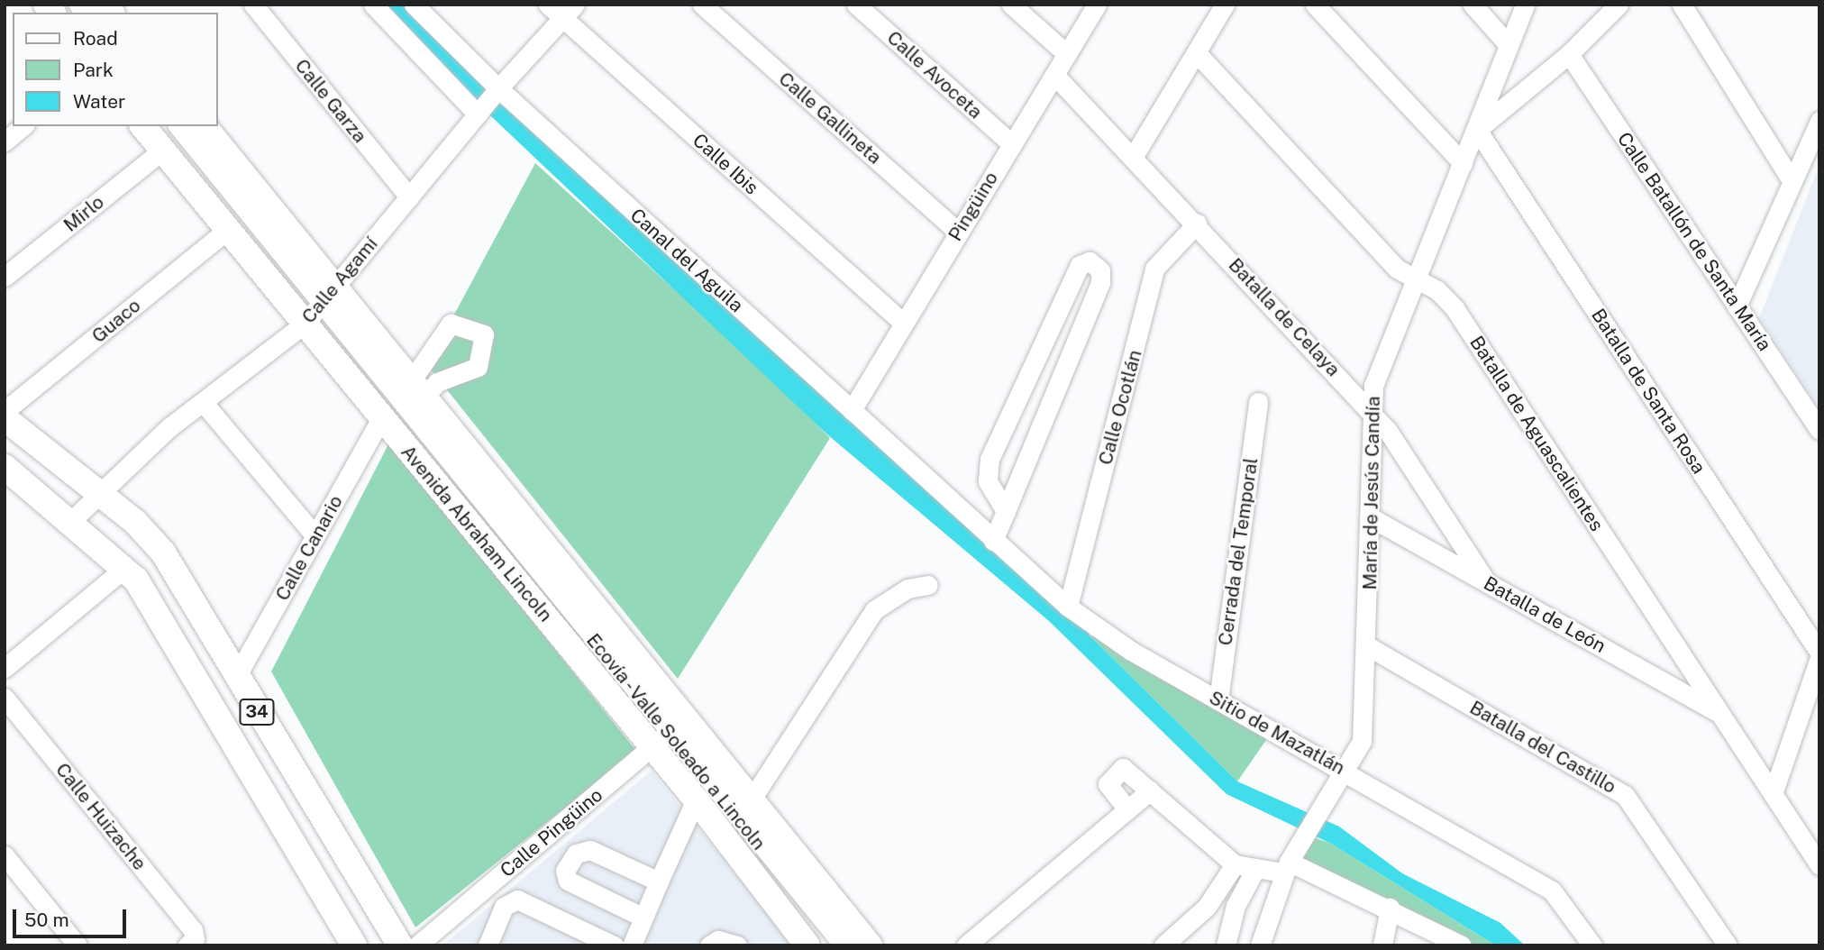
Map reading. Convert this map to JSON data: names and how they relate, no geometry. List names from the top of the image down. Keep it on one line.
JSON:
{"streets":{"main road":["Avenida Abraham Lincoln","34"],"street":["Calle Avoceta","Calle Garza","Calle Gallineta","Calle Ibis","Pingüino","Mirlo","Calle Batallón de Santa María","Canal del Aguila","Calle Agamí","Batalla de Celaya","Guaco","Batalla de Santa Rosa","Calle Ocotlán","Batalla de Aguascalientes","María de Jesús Candía","Calle Canario","Cerrada del Temporal","Batalla de León","Sitio de Mazatlán","Ecovía - Valle Soleado a Lincoln","Batalla del Castillo","Calle Huizache","Calle Pingüino"]},"crossings":[["Calle Avoceta","Pingüino"],["Calle Garza","Calle Agamí"],["Calle Gallineta","Pingüino"],["Calle Ibis","Pingüino"],["Calle Ibis","Calle Agamí"],["Pingüino","Canal del Aguila"],["Pingüino","Batalla de Celaya"],["Mirlo","Avenida Abraham Lincoln"],["Canal del Aguila","Calle Agamí"],["Canal del Aguila","Sitio de Mazatlán"],["Calle Agamí","Avenida Abraham Lincoln"],["Calle Agamí","34"],["Batalla de Celaya","Calle Ocotlán"],["Batalla de Celaya","María de Jesús Candía"],["Batalla de Celaya","Batalla de León"],["Guaco","Avenida Abraham Lincoln"],["Batalla de Santa Rosa","María de Jesús Candía"],["Calle Ocotlán","Sitio de Mazatlán"],["Batalla de Aguascalientes","María de Jesús Candía"],["Batalla de Aguascalientes","Batalla de León"],["María de Jesús Candía","Batalla de León"],["María de Jesús Candía","Sitio de Mazatlán"],["María de Jesús Candía","Batalla del Castillo"],["Avenida Abraham Lincoln","Calle Canario"],["Avenida Abraham Lincoln","Ecovía - Valle Soleado a Lincoln"],["Avenida Abraham Lincoln","Calle Pingüino"],["Calle Canario","34"],["Cerrada del Temporal","Sitio de Mazatlán"],["Ecovía - Valle Soleado a Lincoln","Calle Pingüino"]],"legend":["Road","Park","Water"],"scale_bar":"50 m"}
